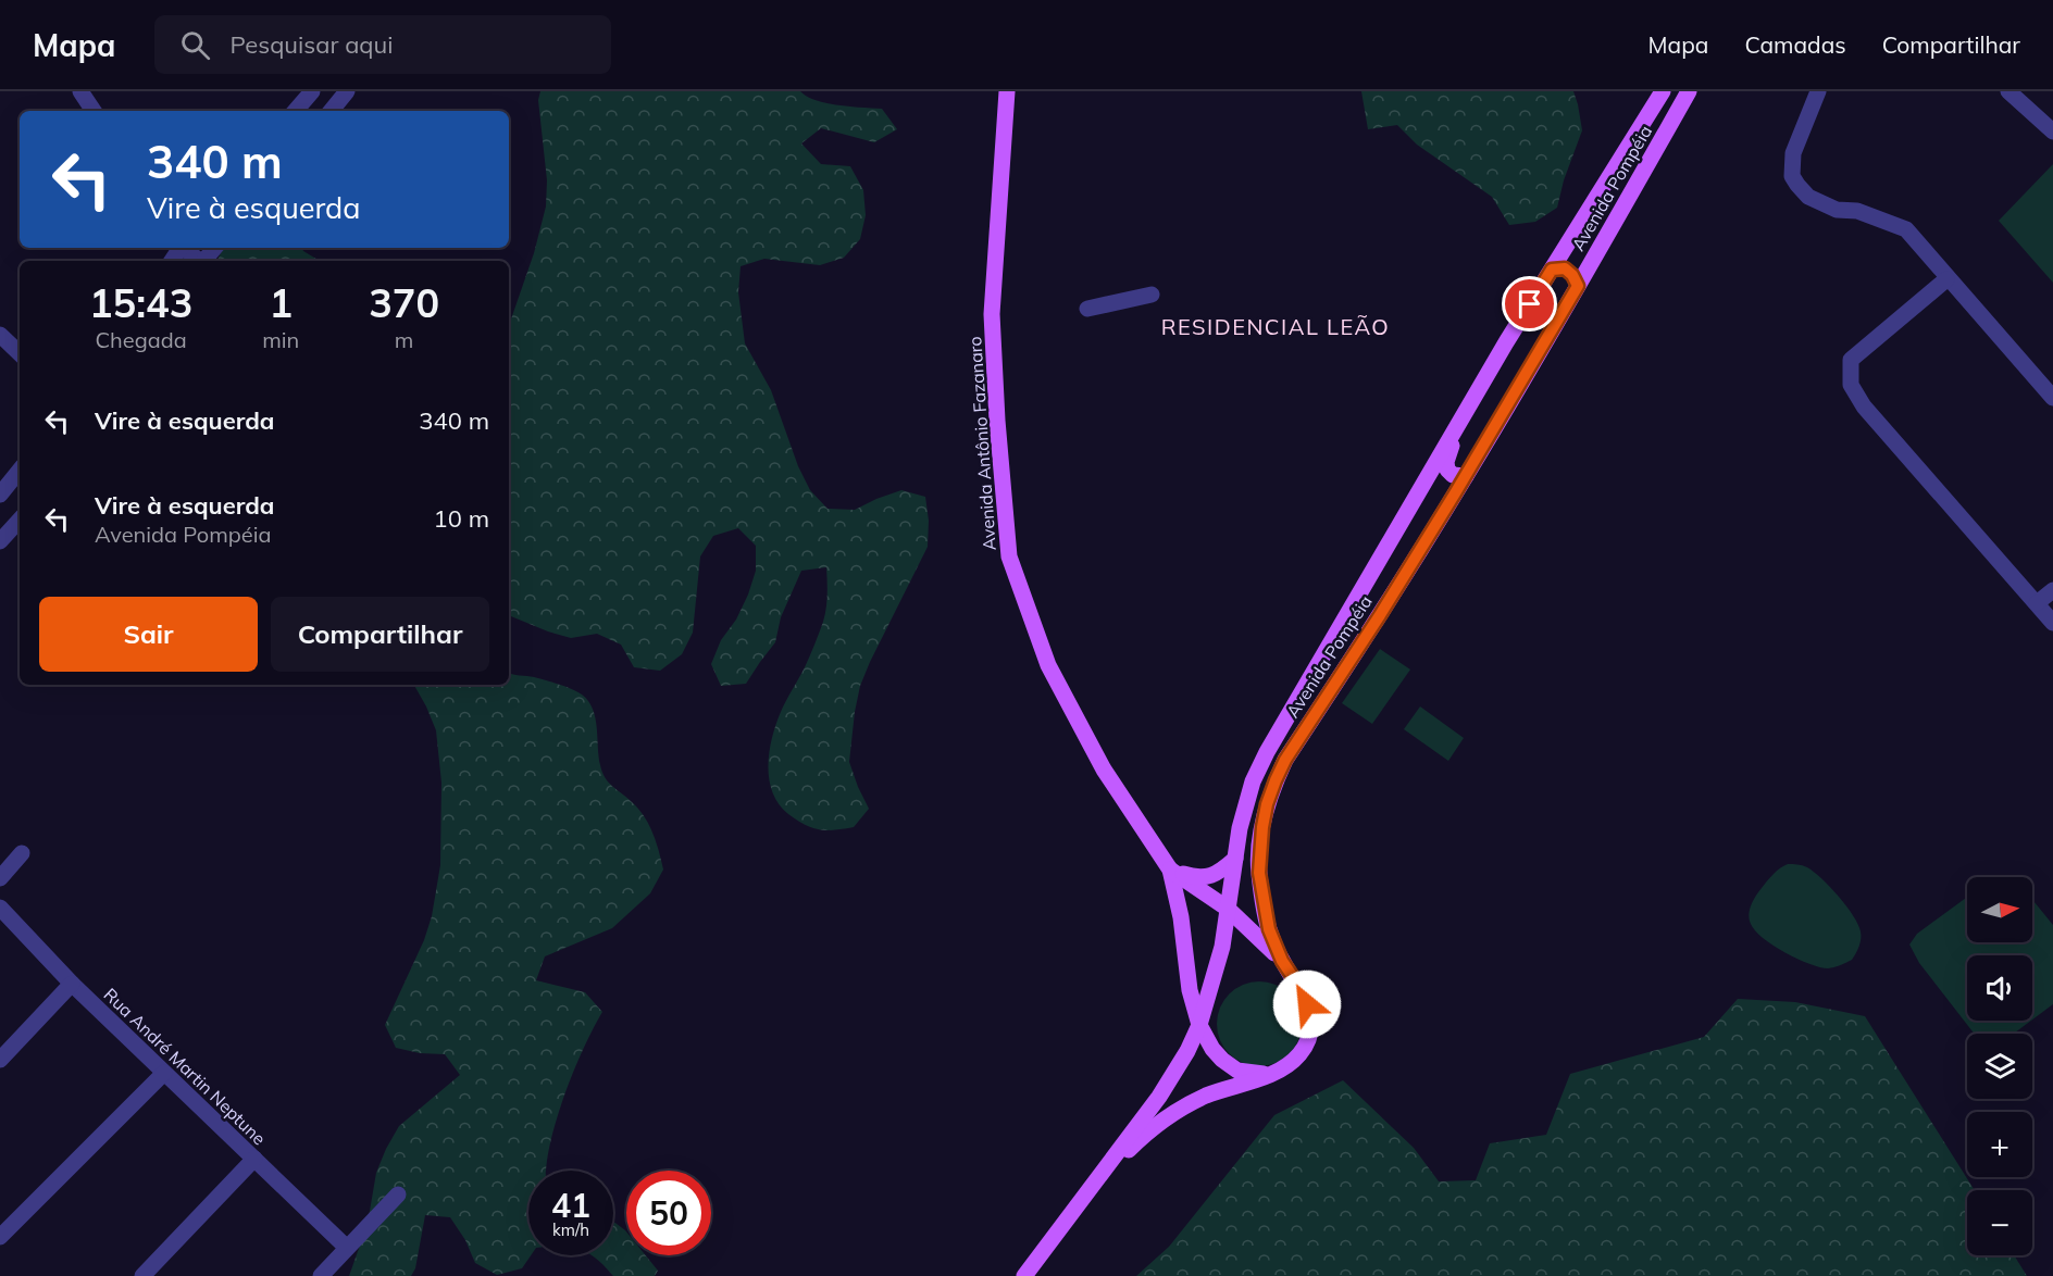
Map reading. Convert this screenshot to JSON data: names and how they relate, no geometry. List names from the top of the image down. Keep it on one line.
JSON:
{"streets":{"main road":["Avenida Pompéia","Avenida Antônio Fazanaro"],"street":["Rua André Martin Neptune"]},"crossings":[["Avenida Pompéia","Avenida Antônio Fazanaro"]],"districts":["RESIDENCIAL LEÃO"],"north":"right","page":{"header":"Mapa","search":"Pesquisar aqui","nav":["Mapa","Camadas","Compartilhar"],"turn":["340 m","Vire à esquerda"],"eta":["15:43","Chegada","1","min","370","m"],"list":[{"name":"Vire à esquerda","value":"340 m"},{"name":"Vire à esquerda","note":"Avenida Pompéia","value":"10 m"}],"buttons":["Sair","Compartilhar"],"map_buttons":["+","−"],"speed":"41 km/h","limit":"50"}}
